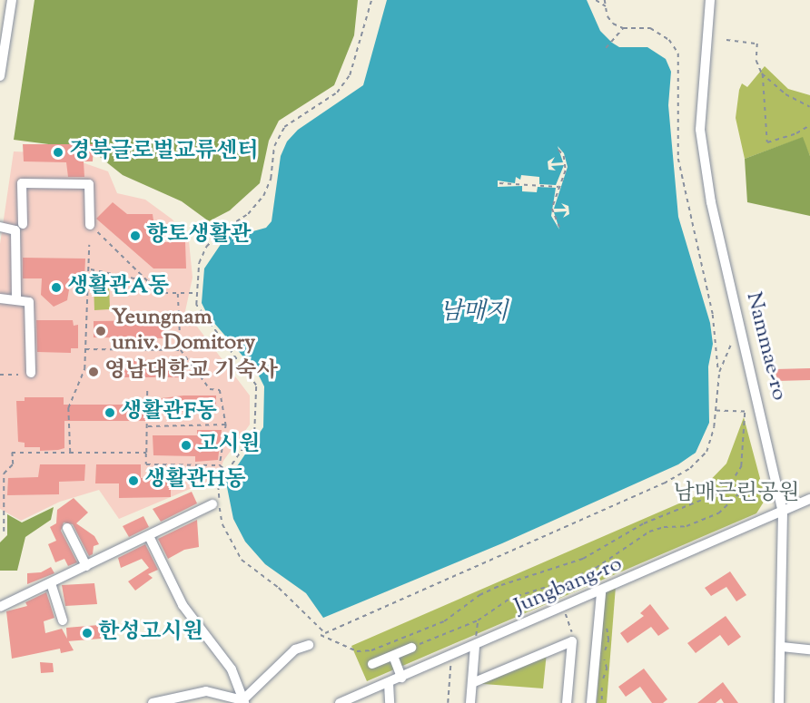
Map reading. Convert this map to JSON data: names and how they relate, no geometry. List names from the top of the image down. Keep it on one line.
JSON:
{"streets":{"street":["Nammae-ro","Jungbang-ro"]},"crossings":[["Nammae-ro","Jungbang-ro"]],"water":["남매지"],"parks":["남매근린공원"],"places":["경북글로벌교류센터","향토생활관","생활관A동","Yeungnam univ. Domitory","영남대학교 기숙사","생활관F동","고시원","생활관H동","한성고시원"]}
